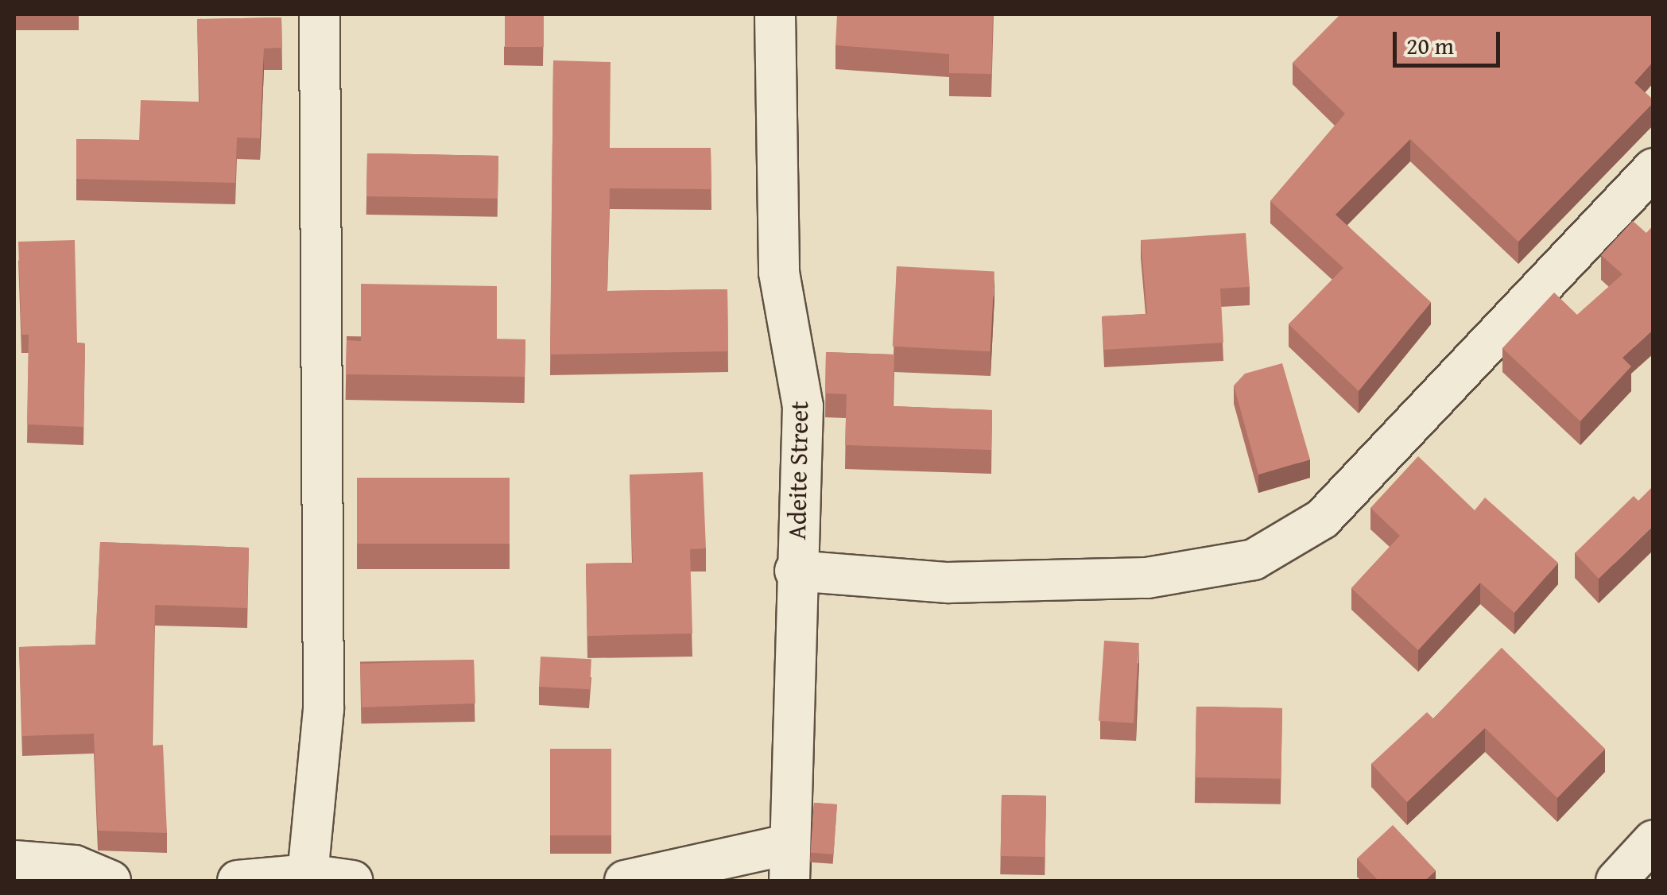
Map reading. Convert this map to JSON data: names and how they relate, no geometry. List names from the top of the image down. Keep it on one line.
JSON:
{"streets":{"street":["Adeite Street"]},"scale_bar":"20 m"}
